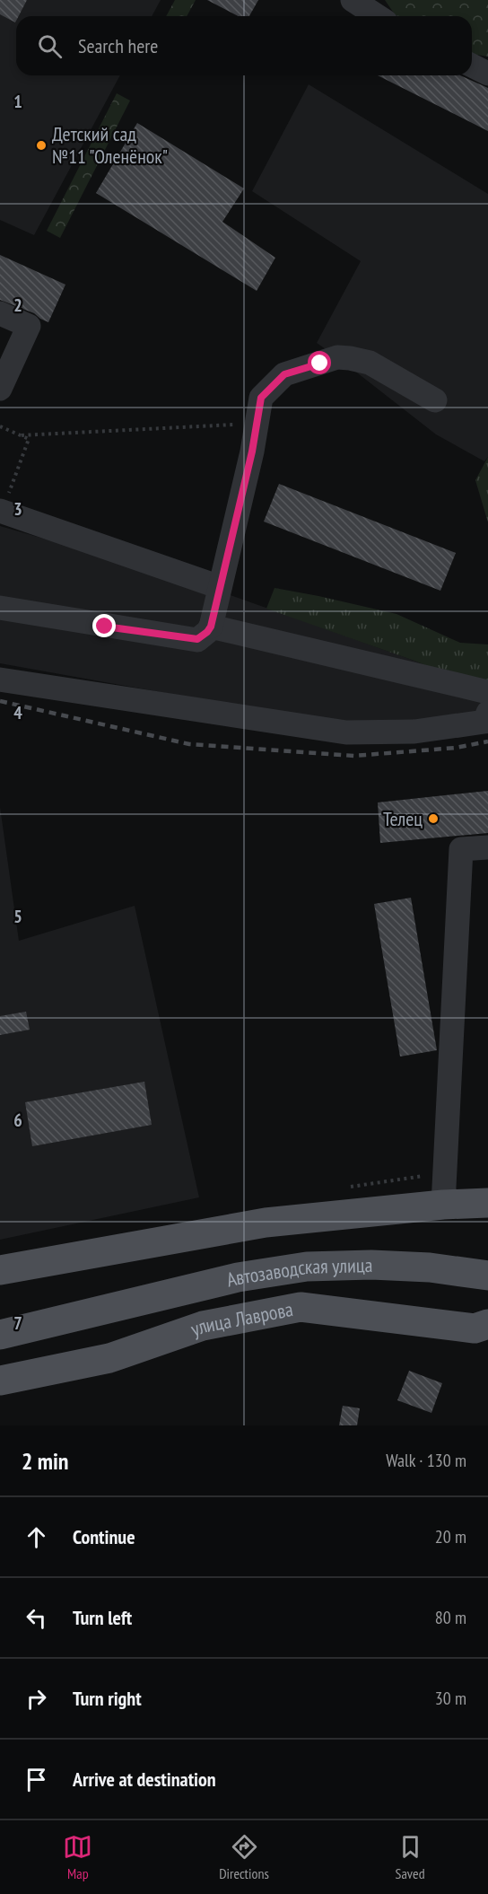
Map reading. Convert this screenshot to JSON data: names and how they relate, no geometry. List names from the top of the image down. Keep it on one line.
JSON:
{"streets":{"main road":["Автозаводская улица","улица Лаврова"]},"places":["Детский сад №11 \"Оленёнок\"","Телец"],"page":{"search":"Search here","heading":["2 min","Walk · 130 m"],"list":[["Continue","20 m"],["Turn left","80 m"],["Turn right","30 m"],"Arrive at destination"],"nav":["Map","Directions","Saved"]},"grid":{"rows":["1","2","3","4","5","6","7"]}}
